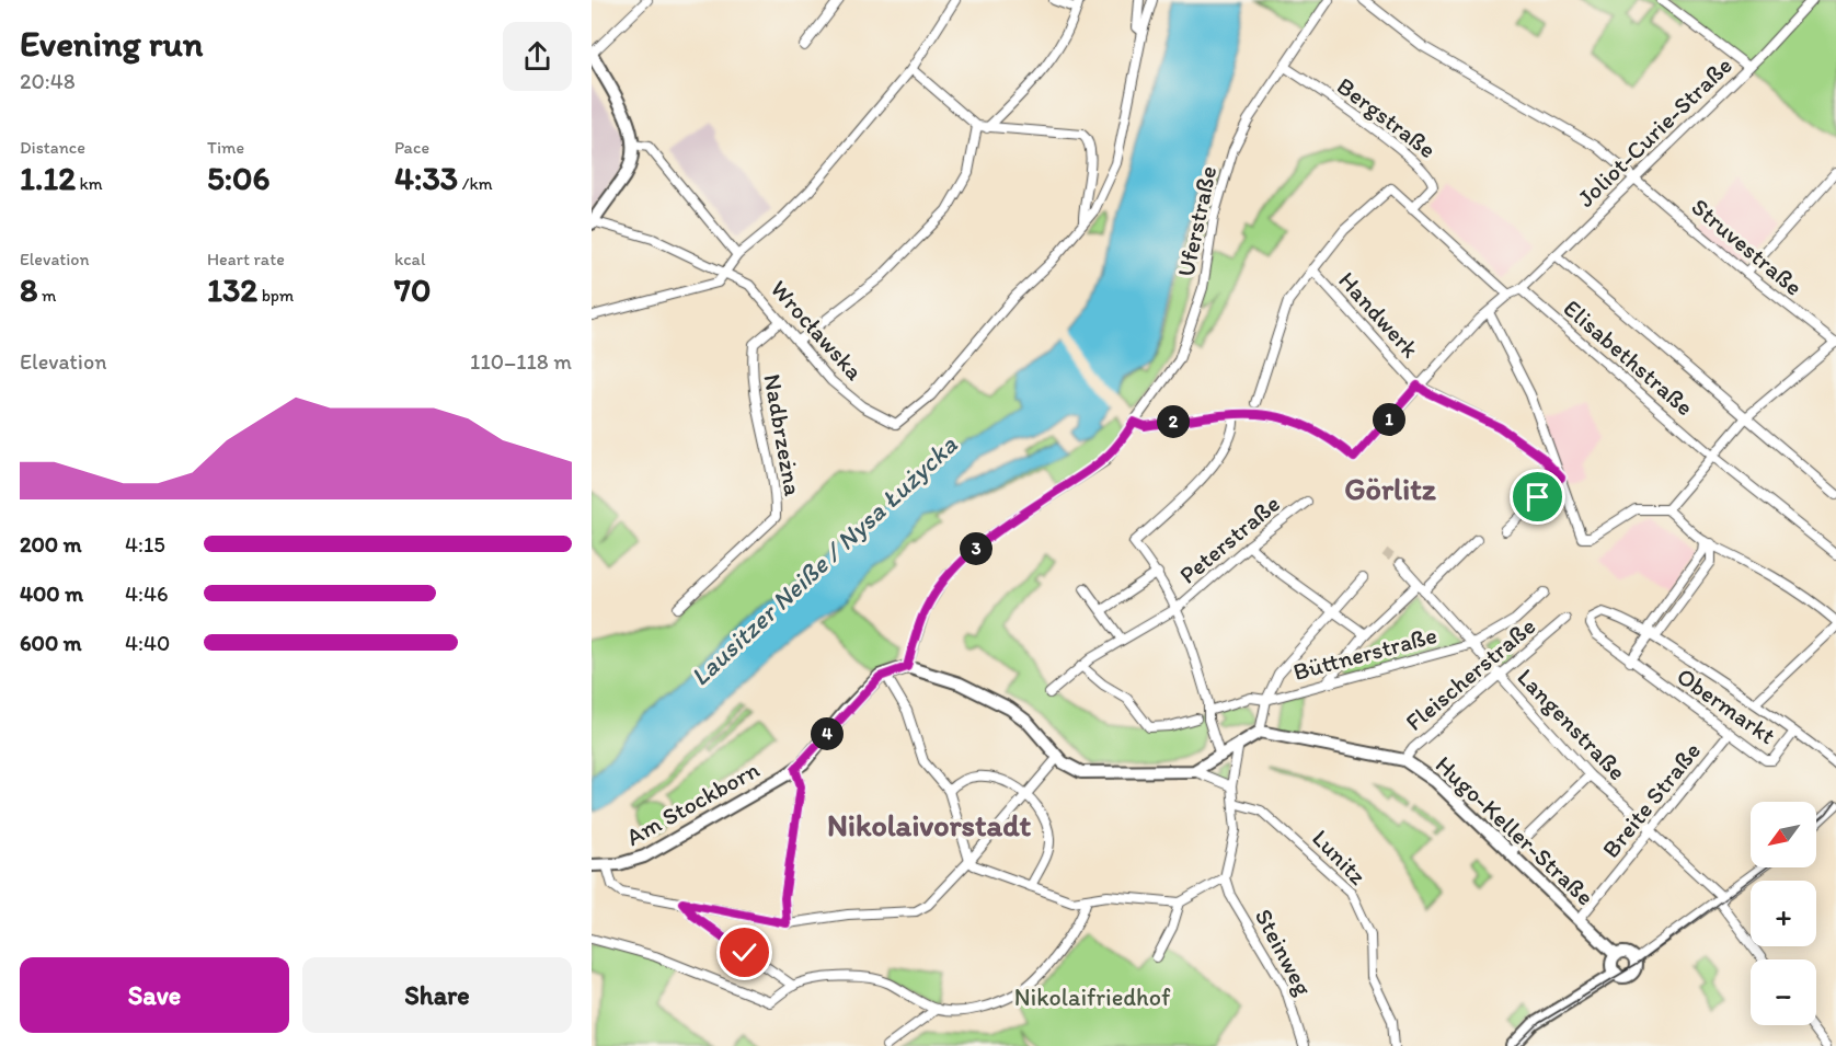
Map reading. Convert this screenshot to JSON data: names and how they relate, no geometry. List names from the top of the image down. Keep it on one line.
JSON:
{"streets":{"street":["Bergstraße","Joliot-Curie-Straße","Uferstraße","Struvestraße","Handwerk","Wrocławska","Elisabethstraße","Nadbrzeżna","Peterstraße","Büttnerstraße","Fleischerstraße","Obermarkt","Langenstraße","Breite Straße","Am Stockborn","Hugo-Keller-Straße","Lunitz","Steinweg"]},"crossings":[["Bergstraße","Uferstraße"],["Joliot-Curie-Straße","Struvestraße"],["Joliot-Curie-Straße","Elisabethstraße"],["Wrocławska","Nadbrzeżna"],["Peterstraße","Büttnerstraße"],["Büttnerstraße","Langenstraße"],["Fleischerstraße","Langenstraße"],["Fleischerstraße","Hugo-Keller-Straße"],["Obermarkt","Breite Straße"],["Langenstraße","Breite Straße"],["Breite Straße","Hugo-Keller-Straße"]],"districts":["Görlitz","Nikolaivorstadt"],"water":["Lausitzer Neiße / Nysa Łużycka"],"parks":["Nikolaifriedhof"],"north":"bottom left","page":{"heading":["Evening run","20:48"],"stats":[["Distance","1.12 km"],["Time","5:06"],["Pace","4:33 /km"],["Elevation","8 m"],["Heart rate","132 bpm"],["kcal","70"]],"chart":["Elevation","110–118 m"],"pins":["1","2","3","4"],"list":[{"name":"200 m","note":"4:15"},{"name":"400 m","note":"4:46"},{"name":"600 m","note":"4:40"}],"map_buttons":["+","−"],"buttons":["Save","Share"]}}
